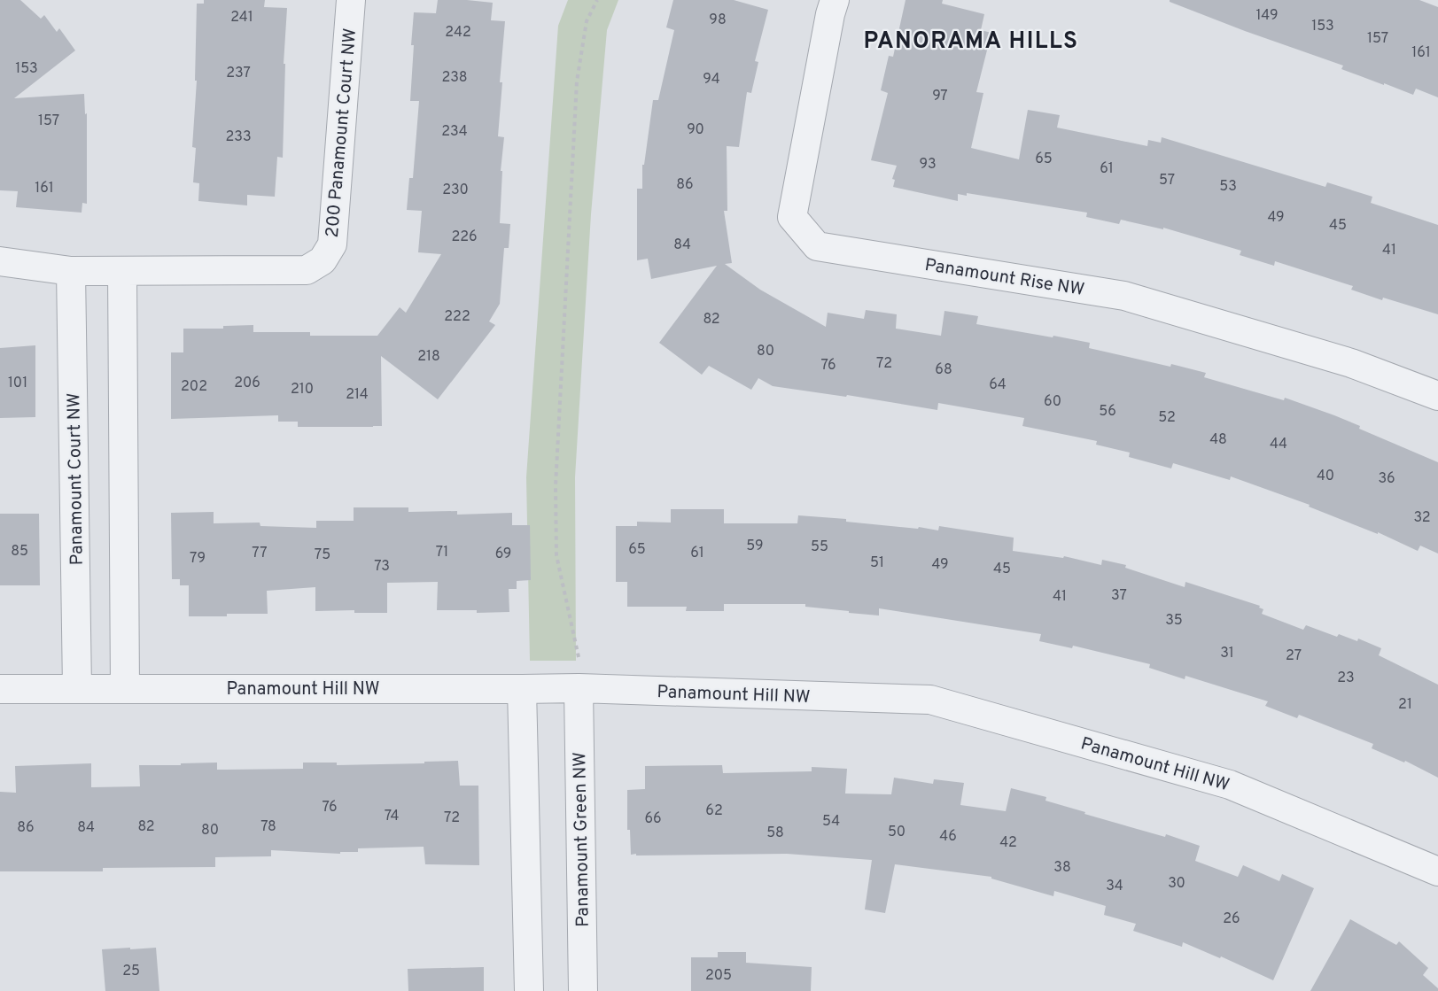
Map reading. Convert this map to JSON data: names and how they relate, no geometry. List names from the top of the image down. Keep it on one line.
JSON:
{"streets":{"street":["200 Panamount Court NW","Panamount Rise NW","Panamount Court NW","Panamount Hill NW","Panamount Green NW"]},"crossings":[["200 Panamount Court NW","Panamount Court NW"],["Panamount Court NW","Panamount Hill NW"],["Panamount Hill NW","Panamount Green NW"]],"districts":["PANORAMA HILLS"],"house_numbers":["149","241","98","153","242","157","161","153","237","238","94","97","157","90","234","233","65","93","61","57","86","53","161","230","49","45","226","84","41","222","82","80","218","72","76","68","101","206","64","202","210","214","60","56","52","48","44","40","36","32","59","55","65","85","71","77","61","69","75","79","51","49","73","45","37","41","35","31","27","23","21","76","62","74","72","66","54","82","78","86","84","80","50","58","46","42","38","30","34","26","25","205"]}
